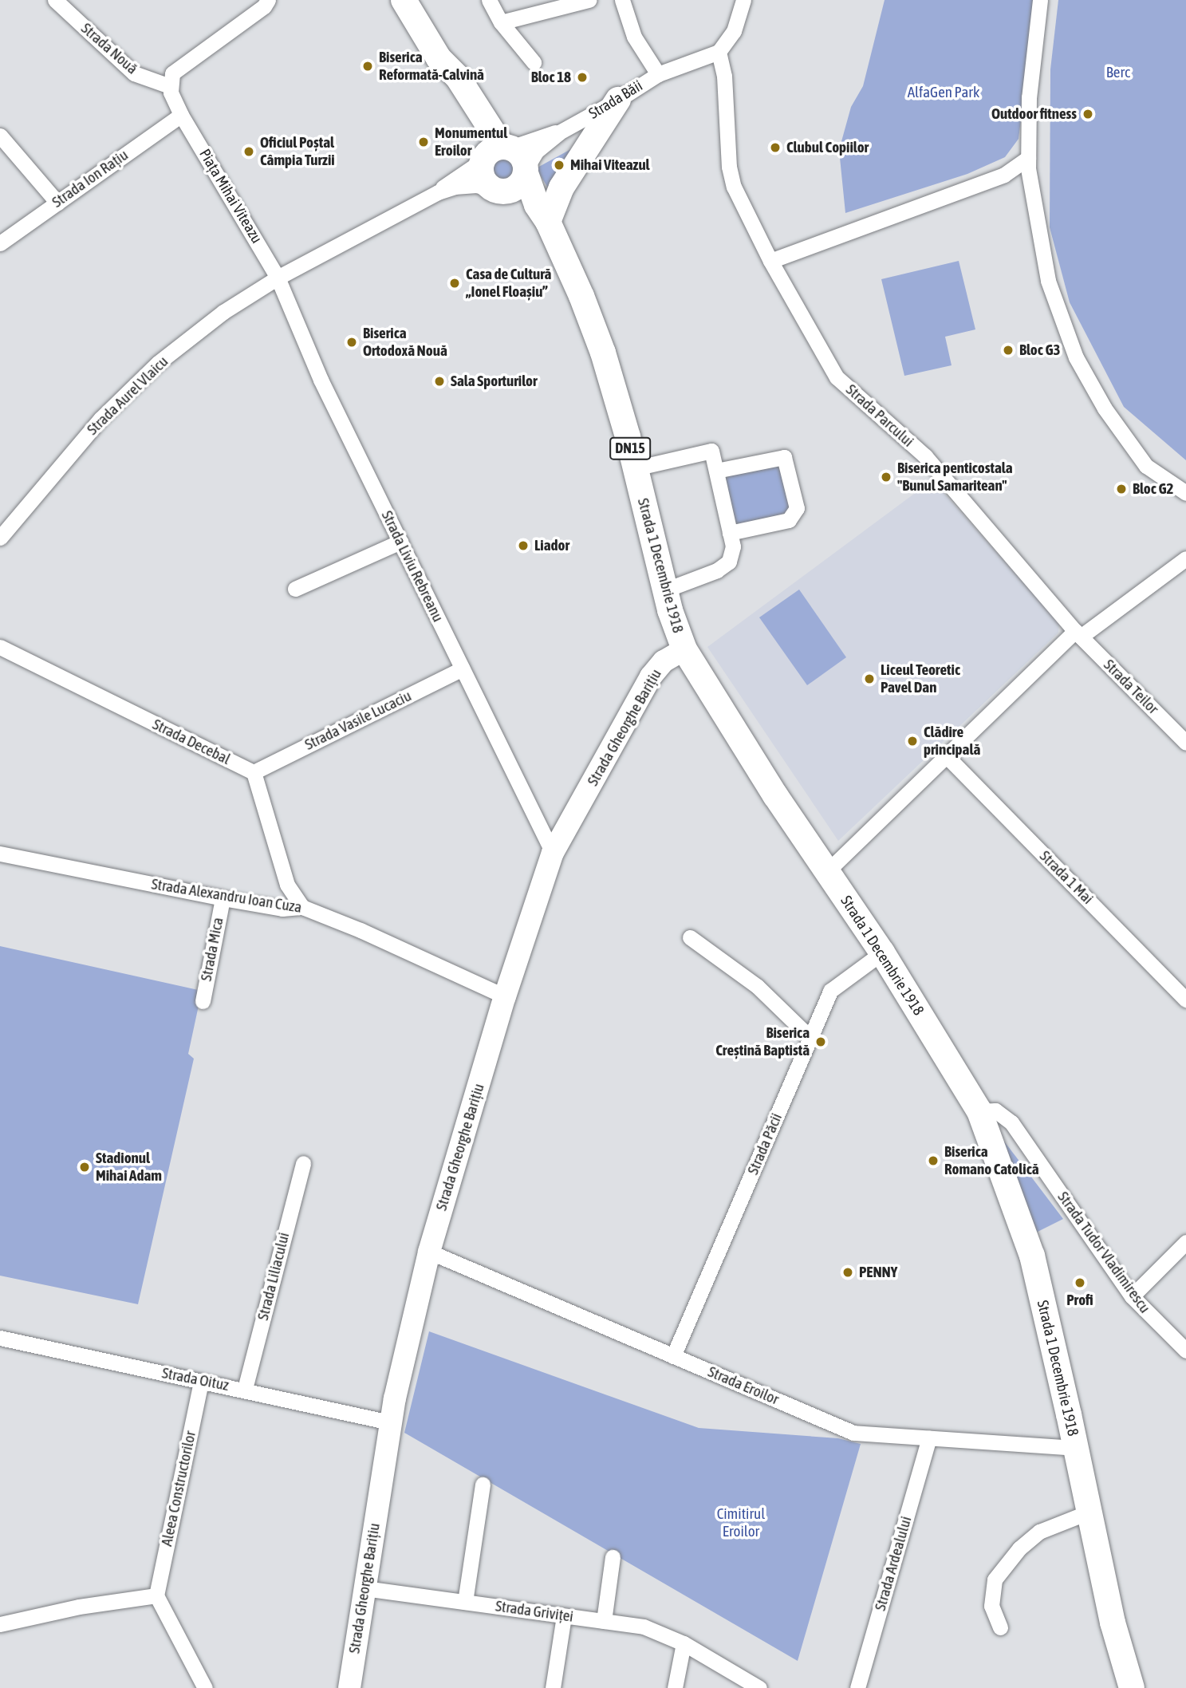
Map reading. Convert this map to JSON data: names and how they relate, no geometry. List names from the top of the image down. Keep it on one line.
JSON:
{"streets":{"main road":["DN15","Strada 1 Decembrie 1918"],"street":["Strada Nouă","Strada Băii","Strada Ion Rațiu","Piața Mihai Viteazu","Strada Aurel Vlaicu","Strada Parcului","Strada Liviu Rebreanu","Strada Teilor","Strada Vasile Lucaciu","Strada Gheorghe Barițiu","Strada Decebal","Strada 1 Mai","Strada Alexandru Ioan Cuza","Strada Mica","Strada Păcii","Strada Tudor Vladimirescu","Strada Liliacului","Strada Oituz","Strada Eroilor","Aleea Constructorilor","Strada Ardealului","Strada Griviței"]},"crossings":[["Strada Nouă","Piața Mihai Viteazu"],["Strada Băii","Strada Aurel Vlaicu"],["Strada Băii","DN15"],["Strada Băii","Strada 1 Decembrie 1918"],["Strada Ion Rațiu","Piața Mihai Viteazu"],["Piața Mihai Viteazu","Strada Aurel Vlaicu"],["Piața Mihai Viteazu","Strada Liviu Rebreanu"],["Strada Aurel Vlaicu","Strada Liviu Rebreanu"],["Strada Parcului","Strada Teilor"],["DN15","Strada 1 Decembrie 1918"],["Strada 1 Decembrie 1918","Strada Gheorghe Barițiu"],["Strada 1 Decembrie 1918","Strada Păcii"],["Strada 1 Decembrie 1918","Strada Tudor Vladimirescu"],["Strada 1 Decembrie 1918","Strada Eroilor"],["Strada Liviu Rebreanu","Strada Vasile Lucaciu"],["Strada Liviu Rebreanu","Strada Gheorghe Barițiu"],["Strada Vasile Lucaciu","Strada Decebal"],["Strada Gheorghe Barițiu","Strada Alexandru Ioan Cuza"],["Strada Gheorghe Barițiu","Strada Oituz"],["Strada Gheorghe Barițiu","Strada Eroilor"],["Strada Gheorghe Barițiu","Strada Griviței"],["Strada Alexandru Ioan Cuza","Strada Mica"],["Strada Păcii","Strada Eroilor"],["Strada Liliacului","Strada Oituz"],["Strada Oituz","Aleea Constructorilor"],["Strada Eroilor","Strada Ardealului"]],"parks":["Berc","AlfaGen Park","Cimitirul Eroilor"],"places":["Biserica Reformată-Calvină","Bloc 18","Outdoor fitness","Monumentul Eroilor","Clubul Copiilor","Oficiul Poștal Câmpia Turzii","Mihai Viteazul","Casa de Cultură „Ionel Floașiu”","Biserica Ortodoxă Nouă","Bloc G3","Sala Sporturilor","Biserica penticostala \"Bunul Samaritean\"","Bloc G2","Liador","Liceul Teoretic Pavel Dan","Clădire principală","Biserica Creștină Baptistă","Biserica Romano Catolică","Stadionul Mihai Adam","PENNY","Profi"]}
